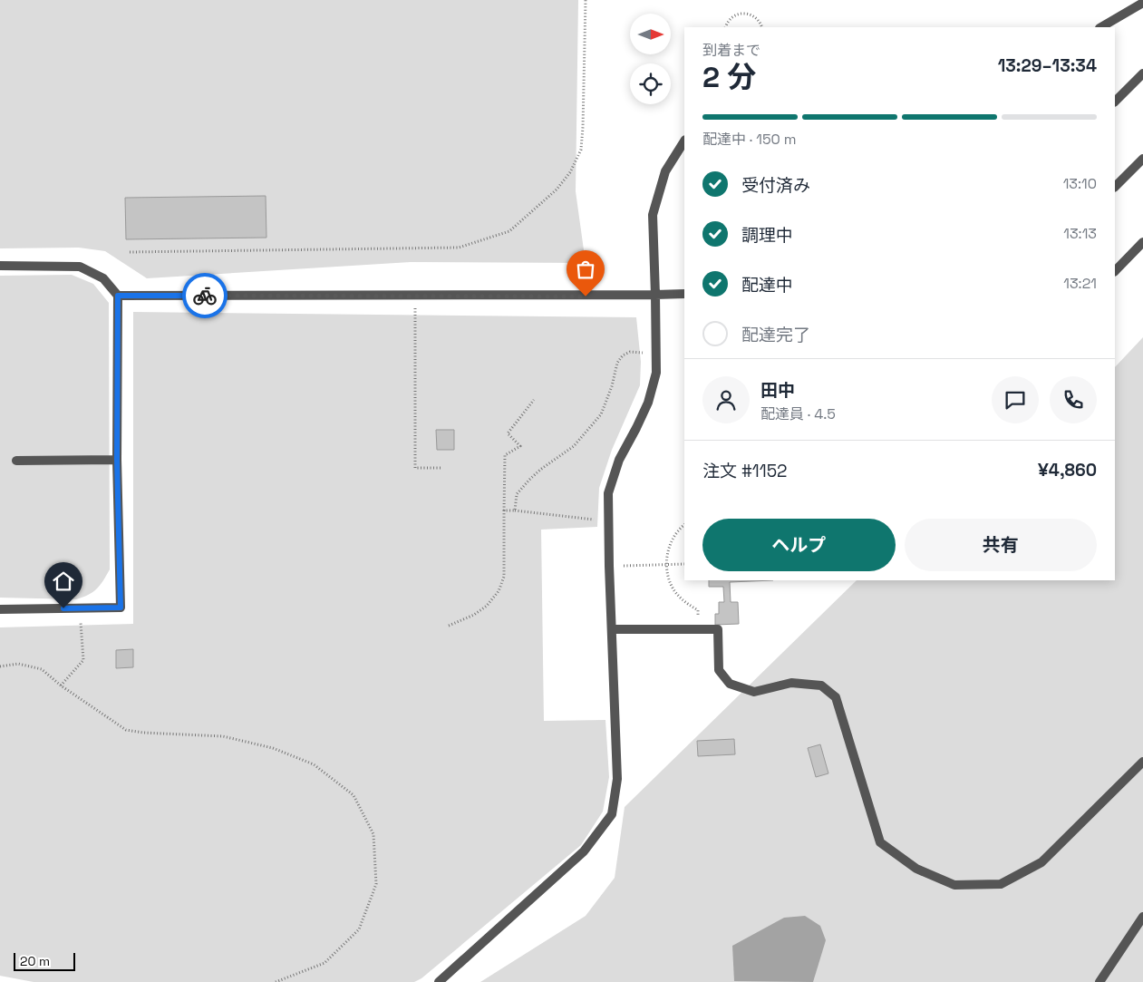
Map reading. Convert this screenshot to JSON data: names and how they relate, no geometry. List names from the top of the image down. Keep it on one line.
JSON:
{"scale_bar":"20 m","north":"right","page":{"heading":["2 分","到着まで","13:29–13:34"],"panel":["田中","配達員 · 4.5","注文 #1152","¥4,860"],"bar":"配達中 · 150 m","list":[["受付済み","13:10"],["調理中","13:13"],["配達中","13:21"],"配達完了"],"buttons":["ヘルプ","共有"],"scale":"20 m"}}
